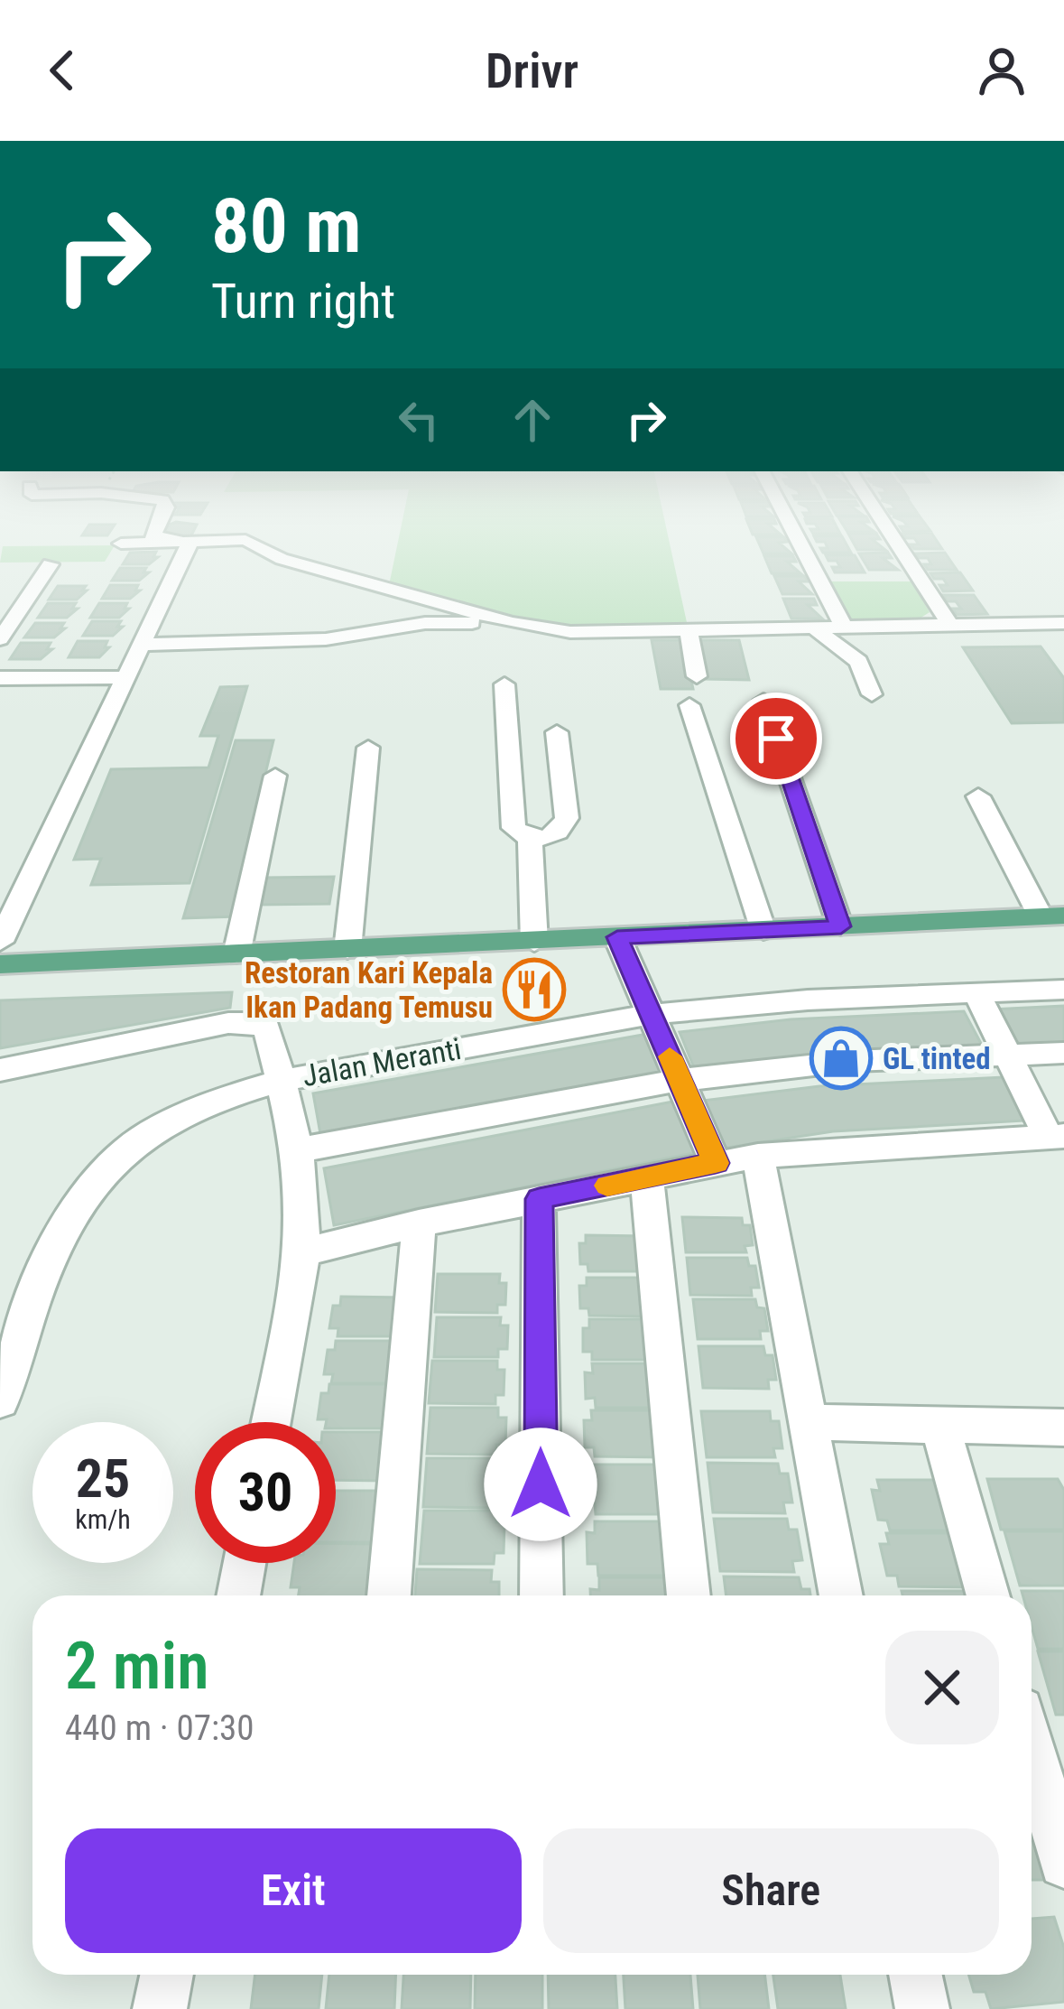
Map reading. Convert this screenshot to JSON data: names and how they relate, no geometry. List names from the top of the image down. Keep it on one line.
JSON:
{"streets":{"street":["Jalan Meranti"]},"places":{"restaurant":["Restoran Kari Kepala Ikan Padang Temusu"],"shop":["GL tinted"]},"page":{"header":"Drivr","turn":["80 m","Turn right"],"speed":"25 km/h","limit":"30","heading":["2 min","440 m · 07:30"],"buttons":["Exit","Share"]}}
